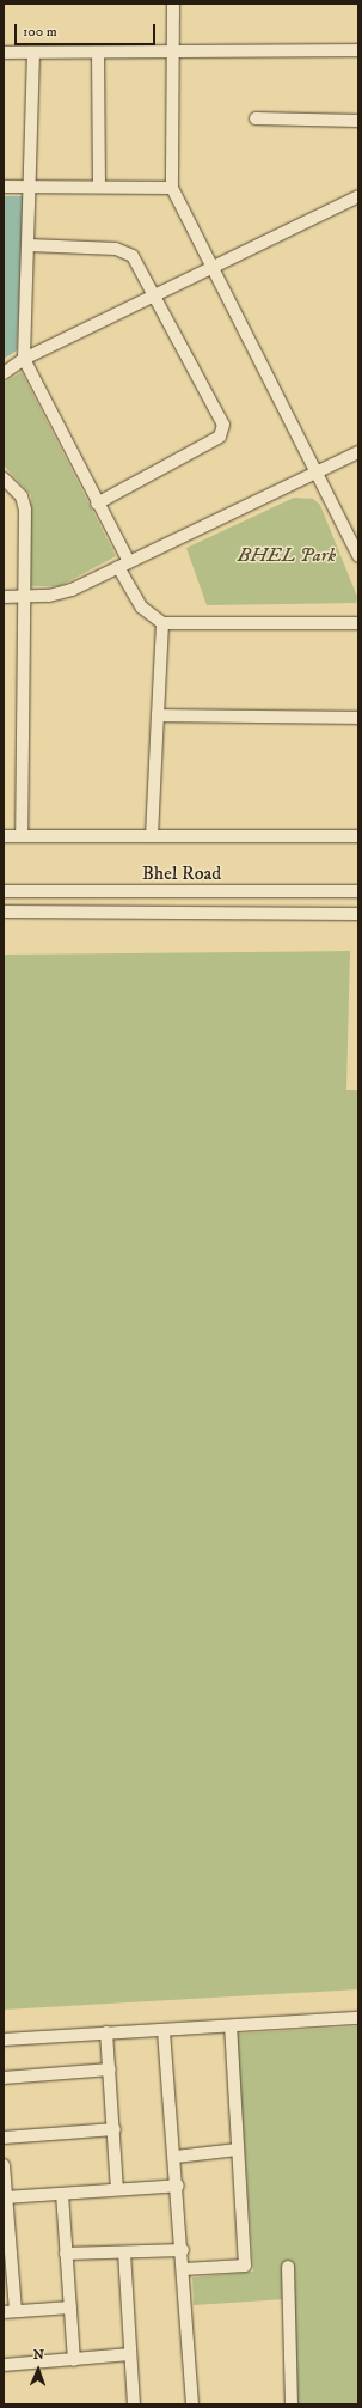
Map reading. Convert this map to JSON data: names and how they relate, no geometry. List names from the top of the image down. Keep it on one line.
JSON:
{"streets":{"street":["Bhel Road"]},"parks":["BHEL Park"],"scale_bar":"100 m","north":"top"}
